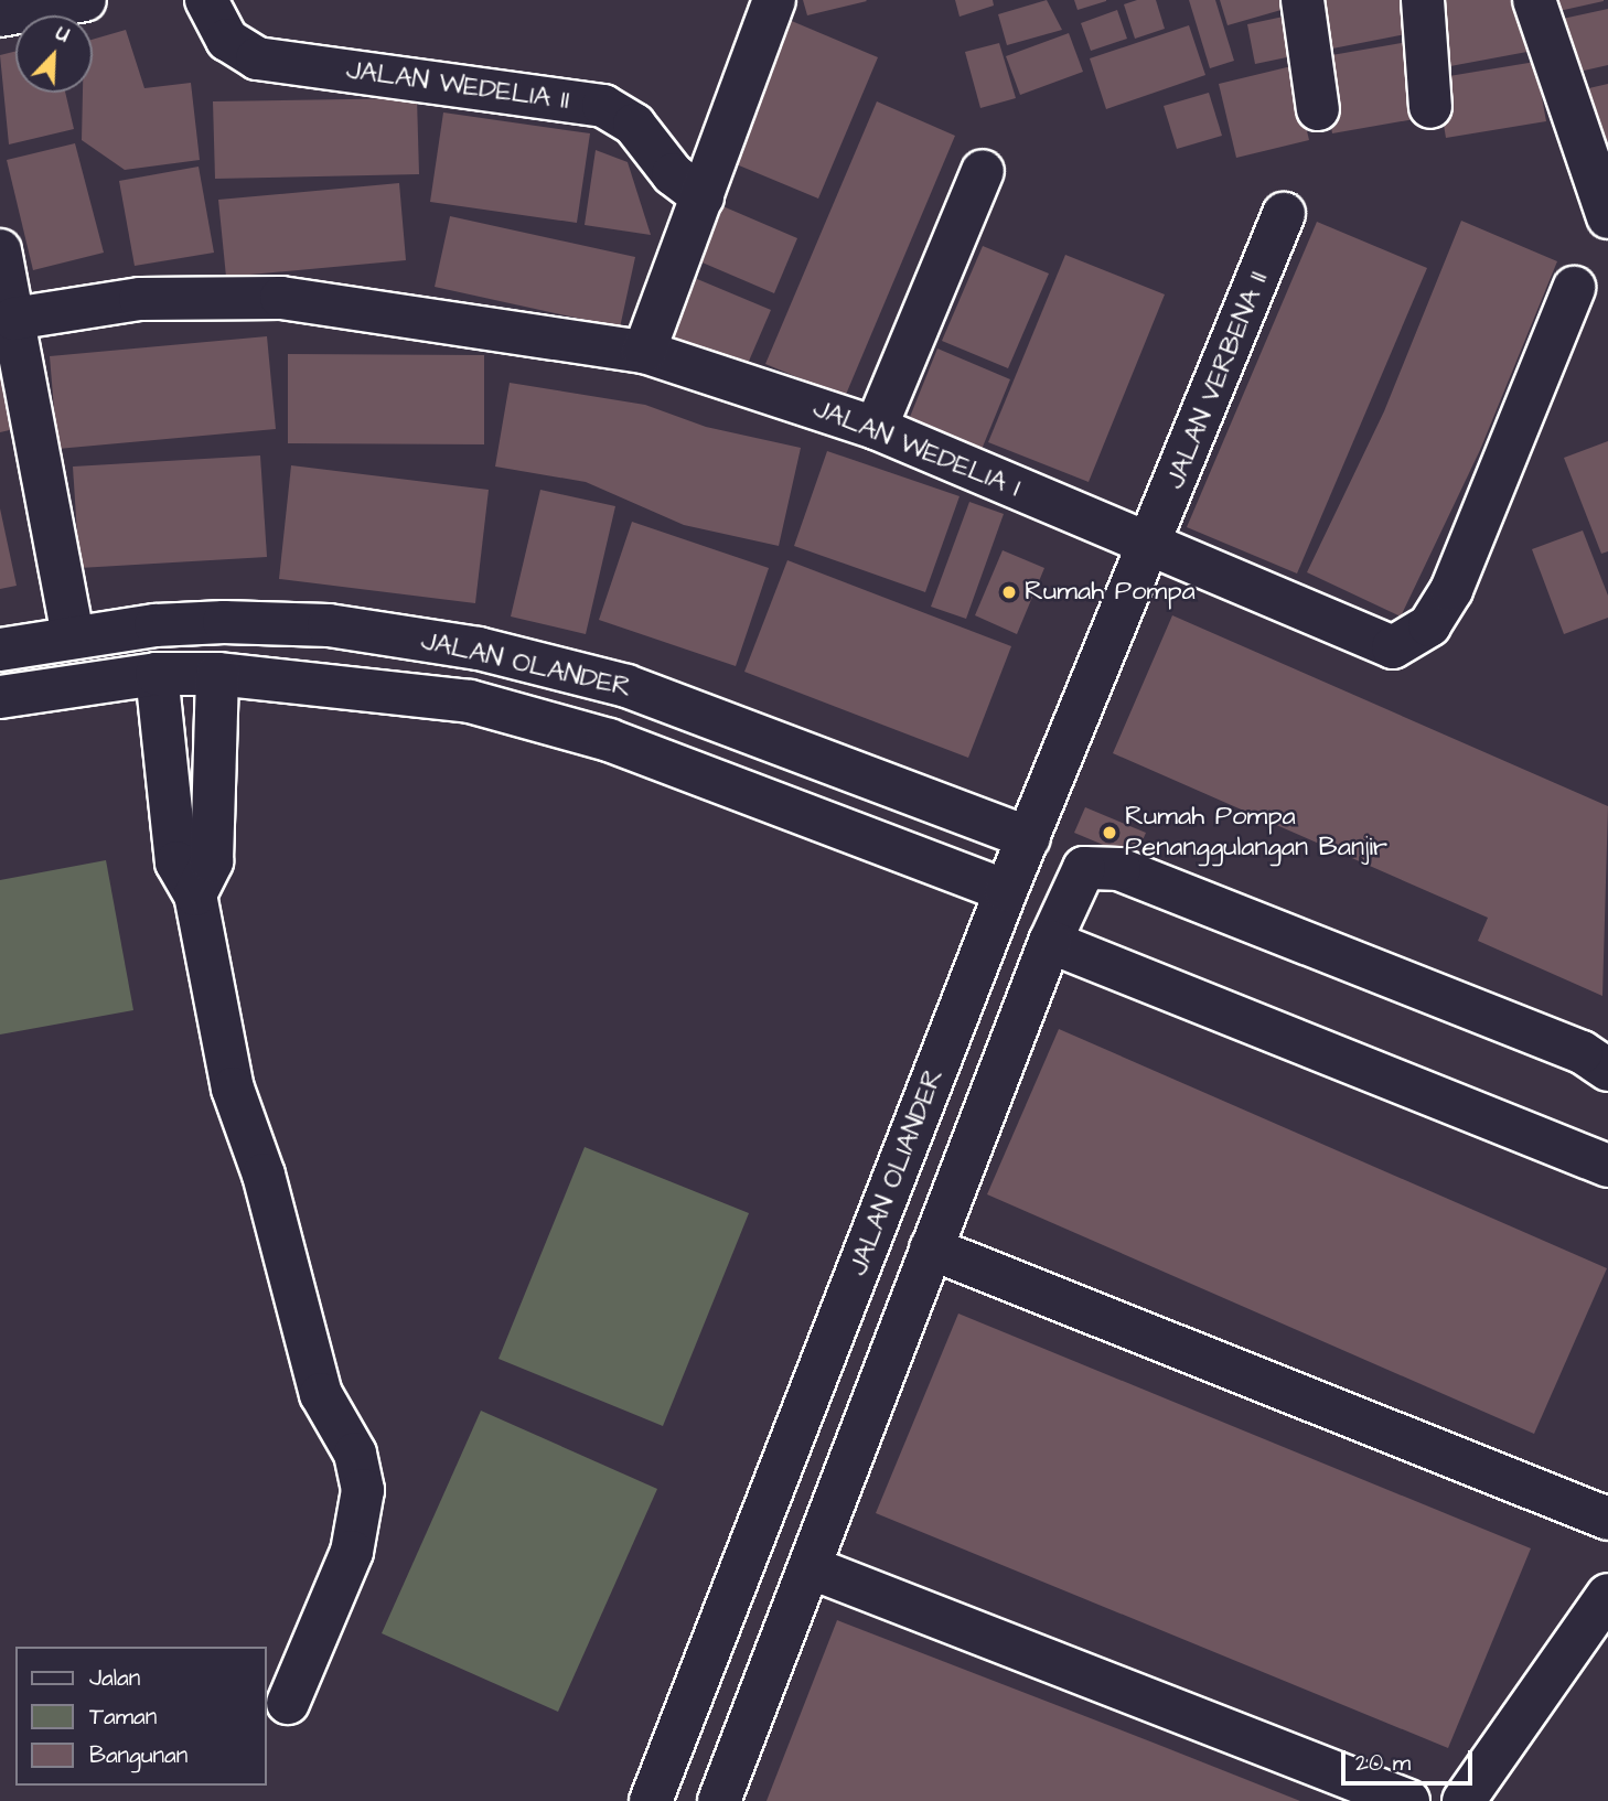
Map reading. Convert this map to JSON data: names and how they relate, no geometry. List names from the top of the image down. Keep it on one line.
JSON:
{"streets":{"street":["JALAN WEDELIA II","JALAN VERBENA II","JALAN WEDELIA I","JALAN OLANDER","JALAN OLIANDER"]},"crossings":[["JALAN VERBENA II","JALAN WEDELIA I"],["JALAN VERBENA II","JALAN OLIANDER"],["JALAN WEDELIA I","JALAN OLIANDER"],["JALAN OLANDER","JALAN OLIANDER"]],"places":["Rumah Pompa","Rumah Pompa Penanggulangan Banjir"],"legend":["Jalan","Taman","Bangunan"],"scale_bar":"20 m","north":"top right"}
